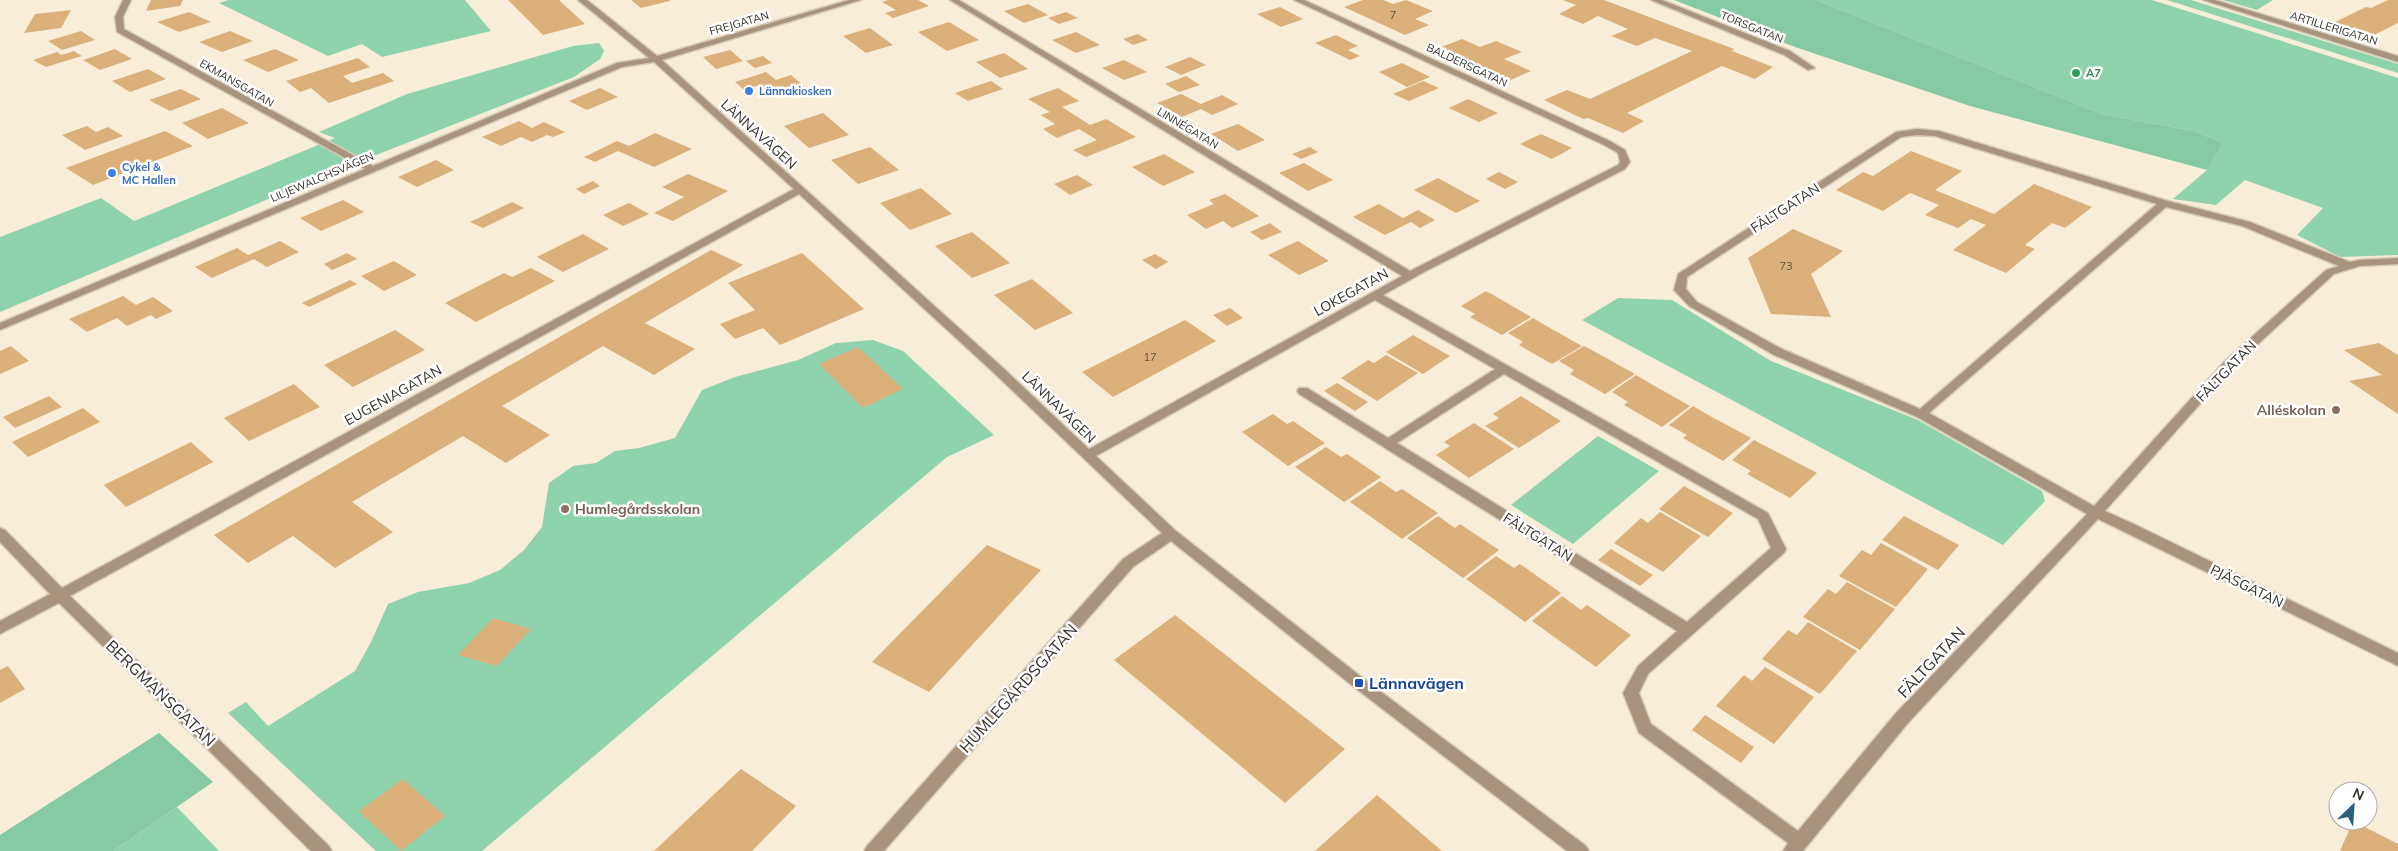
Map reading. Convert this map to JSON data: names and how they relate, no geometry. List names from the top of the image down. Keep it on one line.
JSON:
{"streets":{"street":["FREJGATAN","TORSGATAN","ARTILLERIGATAN","BALDERSGATAN","EKMANSGATAN","LINNÉGATAN","LÄNNAVÄGEN","LILJEWALCHSVÄGEN","FÄLTGATAN","LOKEGATAN","EUGENIAGATAN","PJÄSGATAN","HUMLEGÅRDSGATAN","BERGMANSGATAN"]},"crossings":[["FREJGATAN","LÄNNAVÄGEN"],["FREJGATAN","LILJEWALCHSVÄGEN"],["BALDERSGATAN","LOKEGATAN"],["EKMANSGATAN","LILJEWALCHSVÄGEN"],["LINNÉGATAN","LOKEGATAN"],["LÄNNAVÄGEN","LILJEWALCHSVÄGEN"],["LÄNNAVÄGEN","LOKEGATAN"],["LÄNNAVÄGEN","EUGENIAGATAN"],["LÄNNAVÄGEN","HUMLEGÅRDSGATAN"],["FÄLTGATAN","LOKEGATAN"],["FÄLTGATAN","PJÄSGATAN"],["EUGENIAGATAN","BERGMANSGATAN"]],"places":{"other":["A7","Lännakiosken","Cykel & MC Hallen","Alléskolan","Humlegårdsskolan"],"transit":["Lännavägen"]},"house_numbers":["7","73","17"],"north":"top right"}
